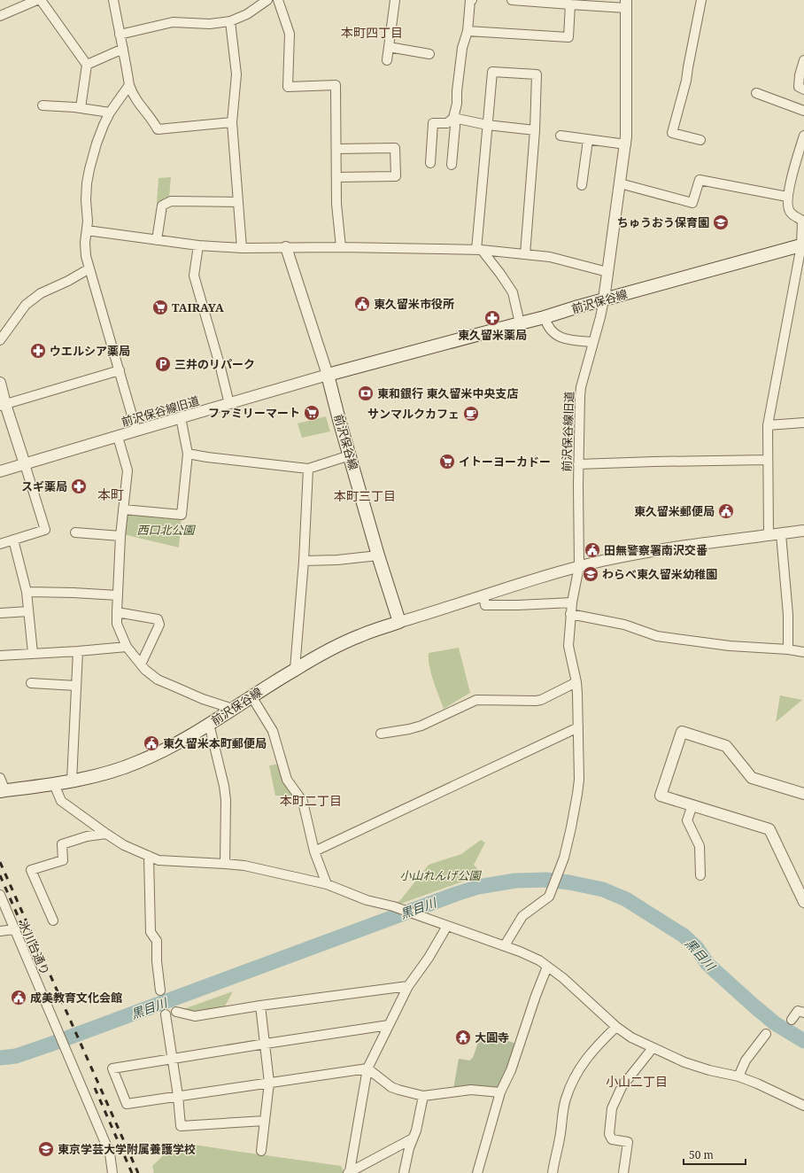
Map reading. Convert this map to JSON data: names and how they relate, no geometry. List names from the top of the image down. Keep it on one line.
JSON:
{"streets":{"main road":["前沢保谷線"],"street":["前沢保谷線旧道","氷川台通り"]},"crossings":[["前沢保谷線","前沢保谷線旧道"]],"districts":["本町四丁目","本町","本町三丁目","本町二丁目","小山二丁目"],"water":["黒目川"],"parks":["西口北公園","小山れんげ公園"],"places":{"school or university":["ちゅうおう保育園","わらべ東久留米幼稚園","東京学芸大学附属養護学校"],"public building":["東久留米市役所","東久留米郵便局","田無警察署南沢交番","東久留米本町郵便局","成美教育文化会館"],"supermarket":["TAIRAYA","ファミリーマート","イトーヨーカドー"],"pharmacy":["東久留米薬局","ウエルシア薬局","スギ薬局"],"parking":["三井のリパーク"],"bank":["東和銀行 東久留米中央支店"],"cafe":["サンマルクカフェ"],"temple":["大圓寺"]},"scale_bar":"50 m"}
